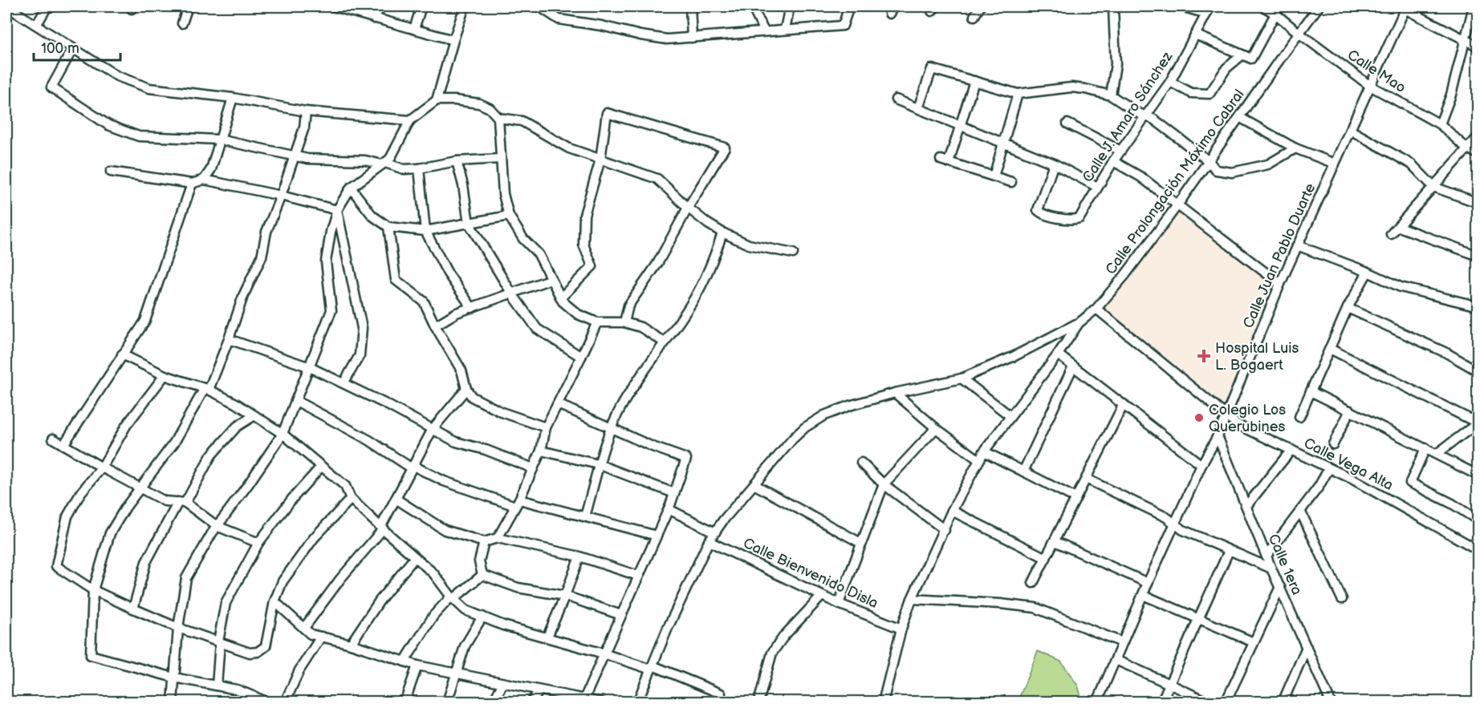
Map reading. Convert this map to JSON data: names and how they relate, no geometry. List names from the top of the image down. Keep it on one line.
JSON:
{"streets":{"street":["Calle Mao","Calle J. Amaro Sánchez","Calle Prolongación Máximo Cabral","Calle Juan Pablo Duarte","Calle Vega Alta","Calle 1era","Calle Bienvenido Disla"]},"crossings":[["Calle Mao","Calle Prolongación Máximo Cabral"],["Calle Mao","Calle Juan Pablo Duarte"],["Calle Prolongación Máximo Cabral","Calle Vega Alta"],["Calle Prolongación Máximo Cabral","Calle Bienvenido Disla"],["Calle Juan Pablo Duarte","Calle Vega Alta"],["Calle Juan Pablo Duarte","Calle 1era"]],"places":{"health":["Hospital Luis L. Bogaert"],"other":["Colegio Los Querubines"]},"scale_bar":"100 m"}
